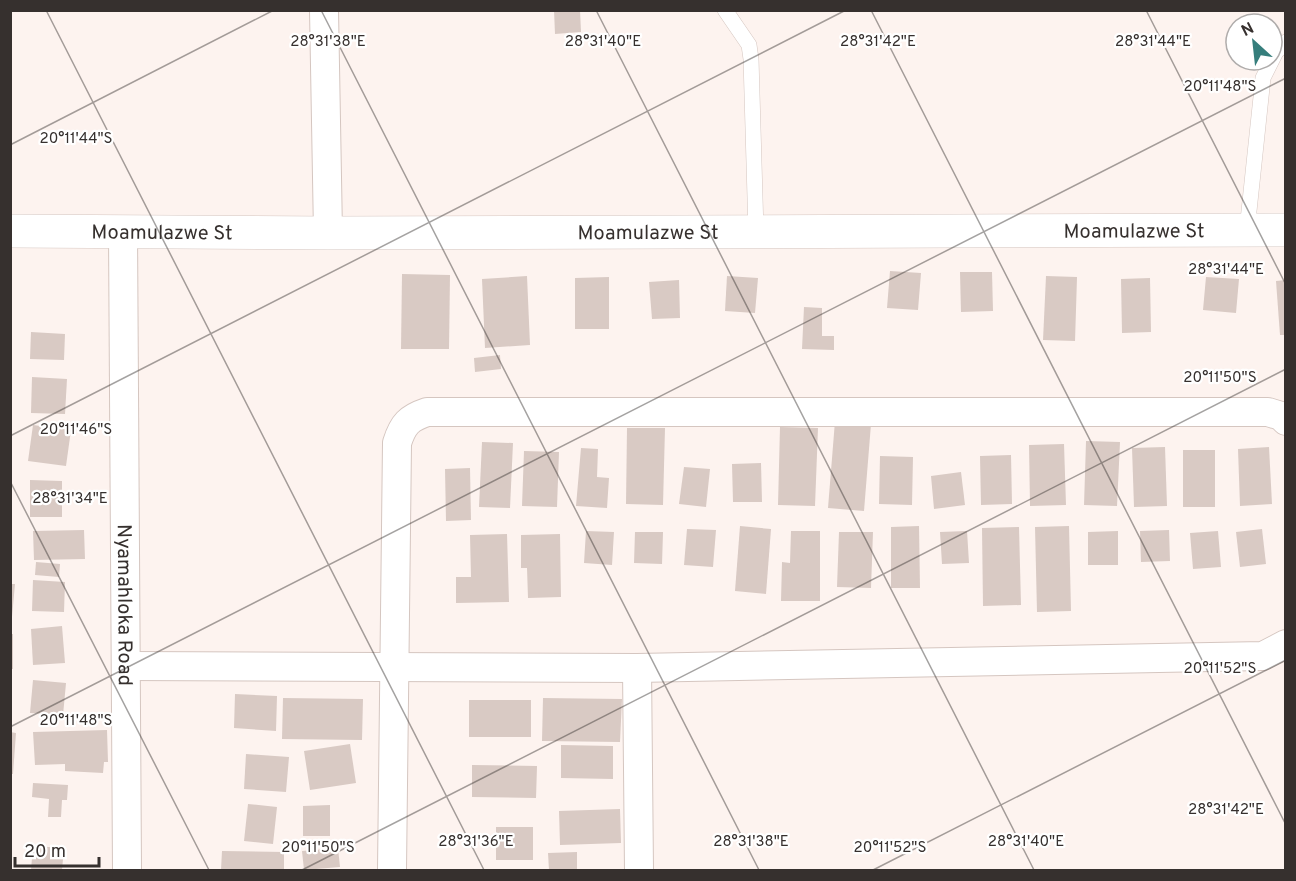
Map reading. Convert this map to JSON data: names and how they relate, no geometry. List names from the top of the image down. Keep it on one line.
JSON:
{"streets":{"street":["Moamulazwe St","Nyamahloka Road"]},"crossings":[["Moamulazwe St","Nyamahloka Road"]],"scale_bar":"20 m","north":"top left","coordinates":["28°31'38\"E","28°31'40\"E","28°31'42\"E","28°31'44\"E","20°11'48\"S","20°11'44\"S","20°11'50\"S","20°11'46\"S","28°31'34\"E","20°11'52\"S","28°31'36\"E"]}
